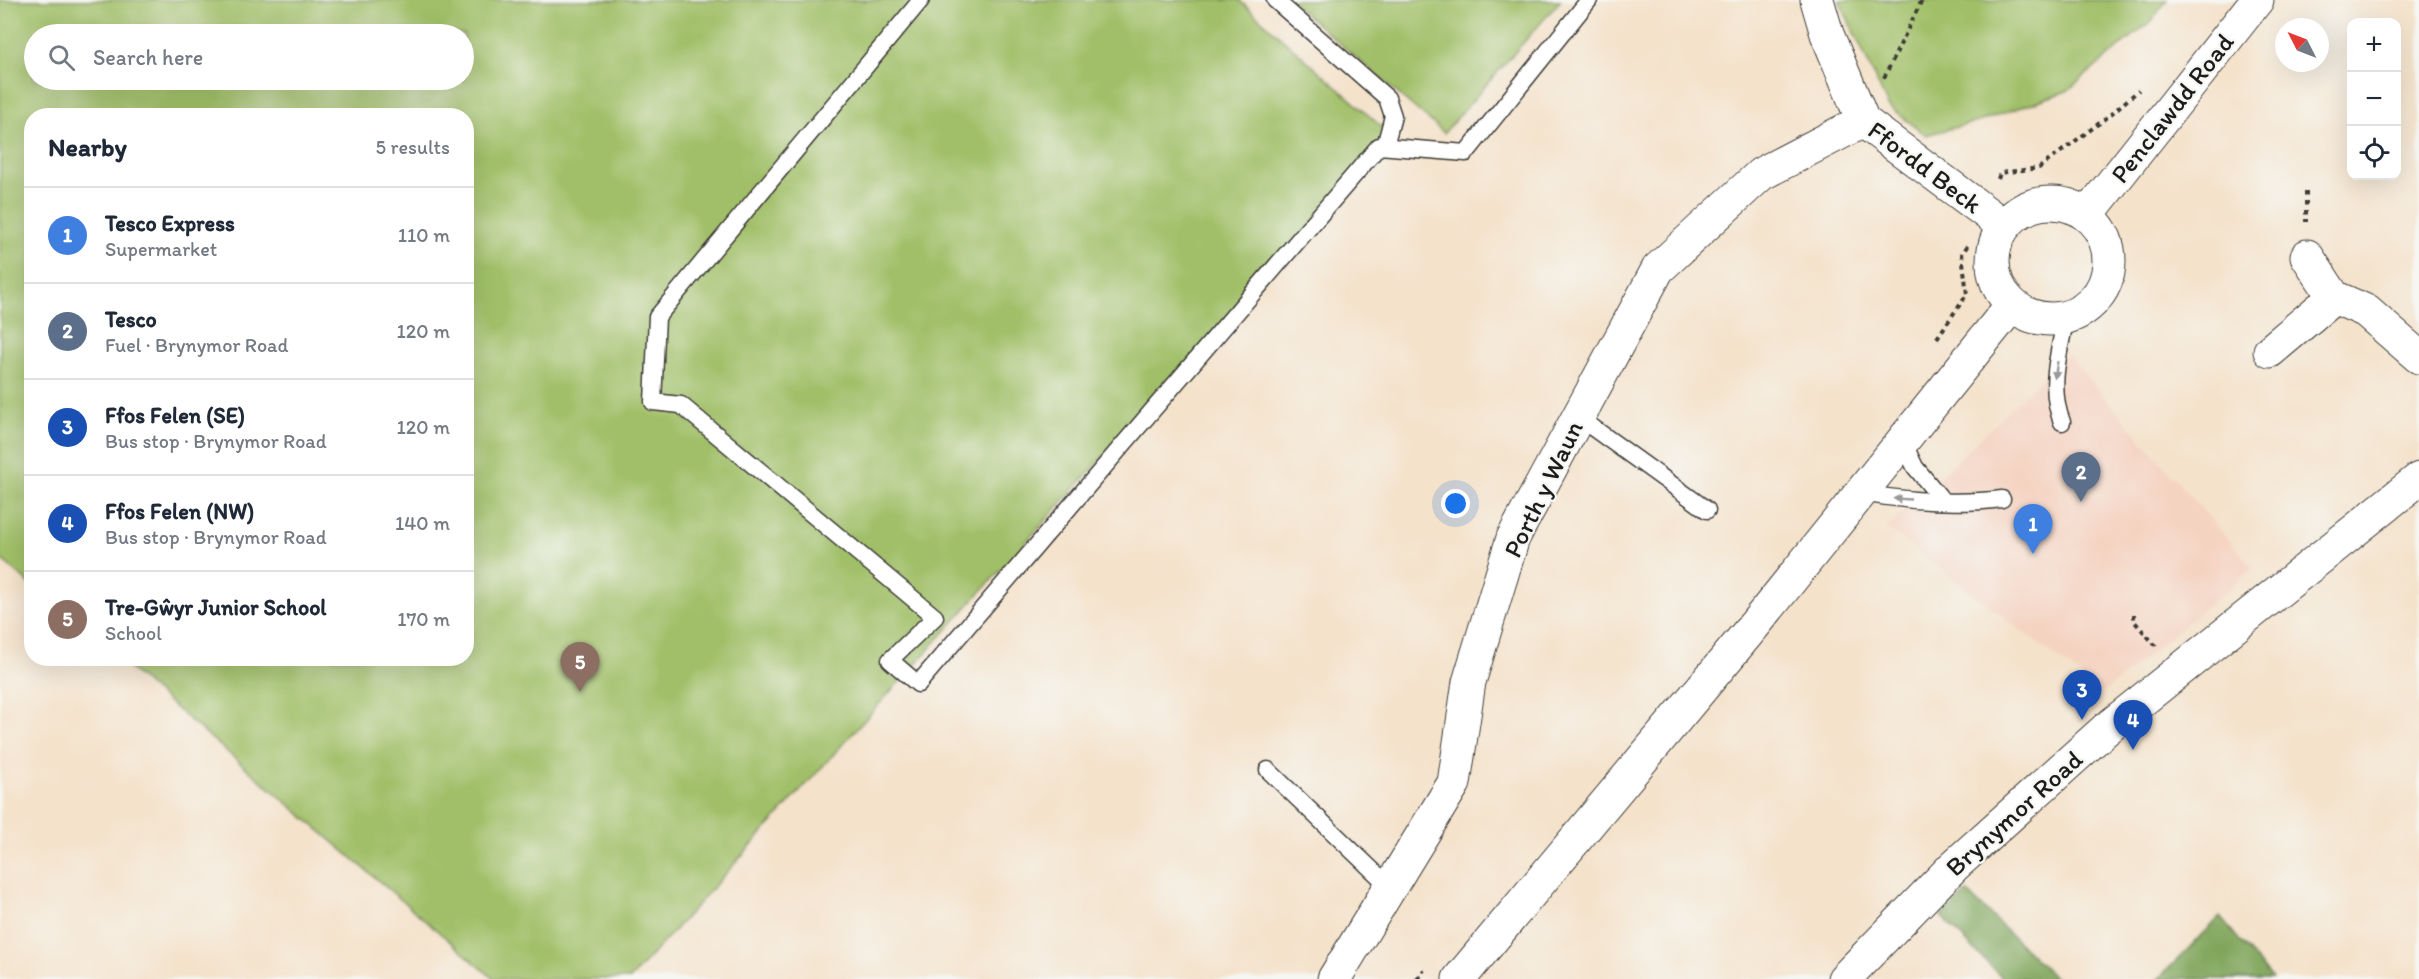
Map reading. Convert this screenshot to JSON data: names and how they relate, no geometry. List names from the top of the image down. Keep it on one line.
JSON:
{"streets":{"street":["Penclawdd Road","Ffordd Beck","Porth y Waun","Brynymor Road"]},"crossings":[["Penclawdd Road","Ffordd Beck"],["Ffordd Beck","Porth y Waun"]],"north":"top left","page":{"map_buttons":["+","−"],"search":"Search here","heading":["Nearby","5 results"],"list":[{"mark":"1","name":"Tesco Express","note":"Supermarket","value":"110 m"},{"mark":"2","name":"Tesco","note":"Fuel · Brynymor Road","value":"120 m"},{"mark":"3","name":"Ffos Felen (SE)","note":"Bus stop · Brynymor Road","value":"120 m"},{"mark":"4","name":"Ffos Felen (NW)","note":"Bus stop · Brynymor Road","value":"140 m"},{"mark":"5","name":"Tre-Gŵyr Junior School","note":"School","value":"170 m"}],"pins":["2","1","5","3","4"]}}
